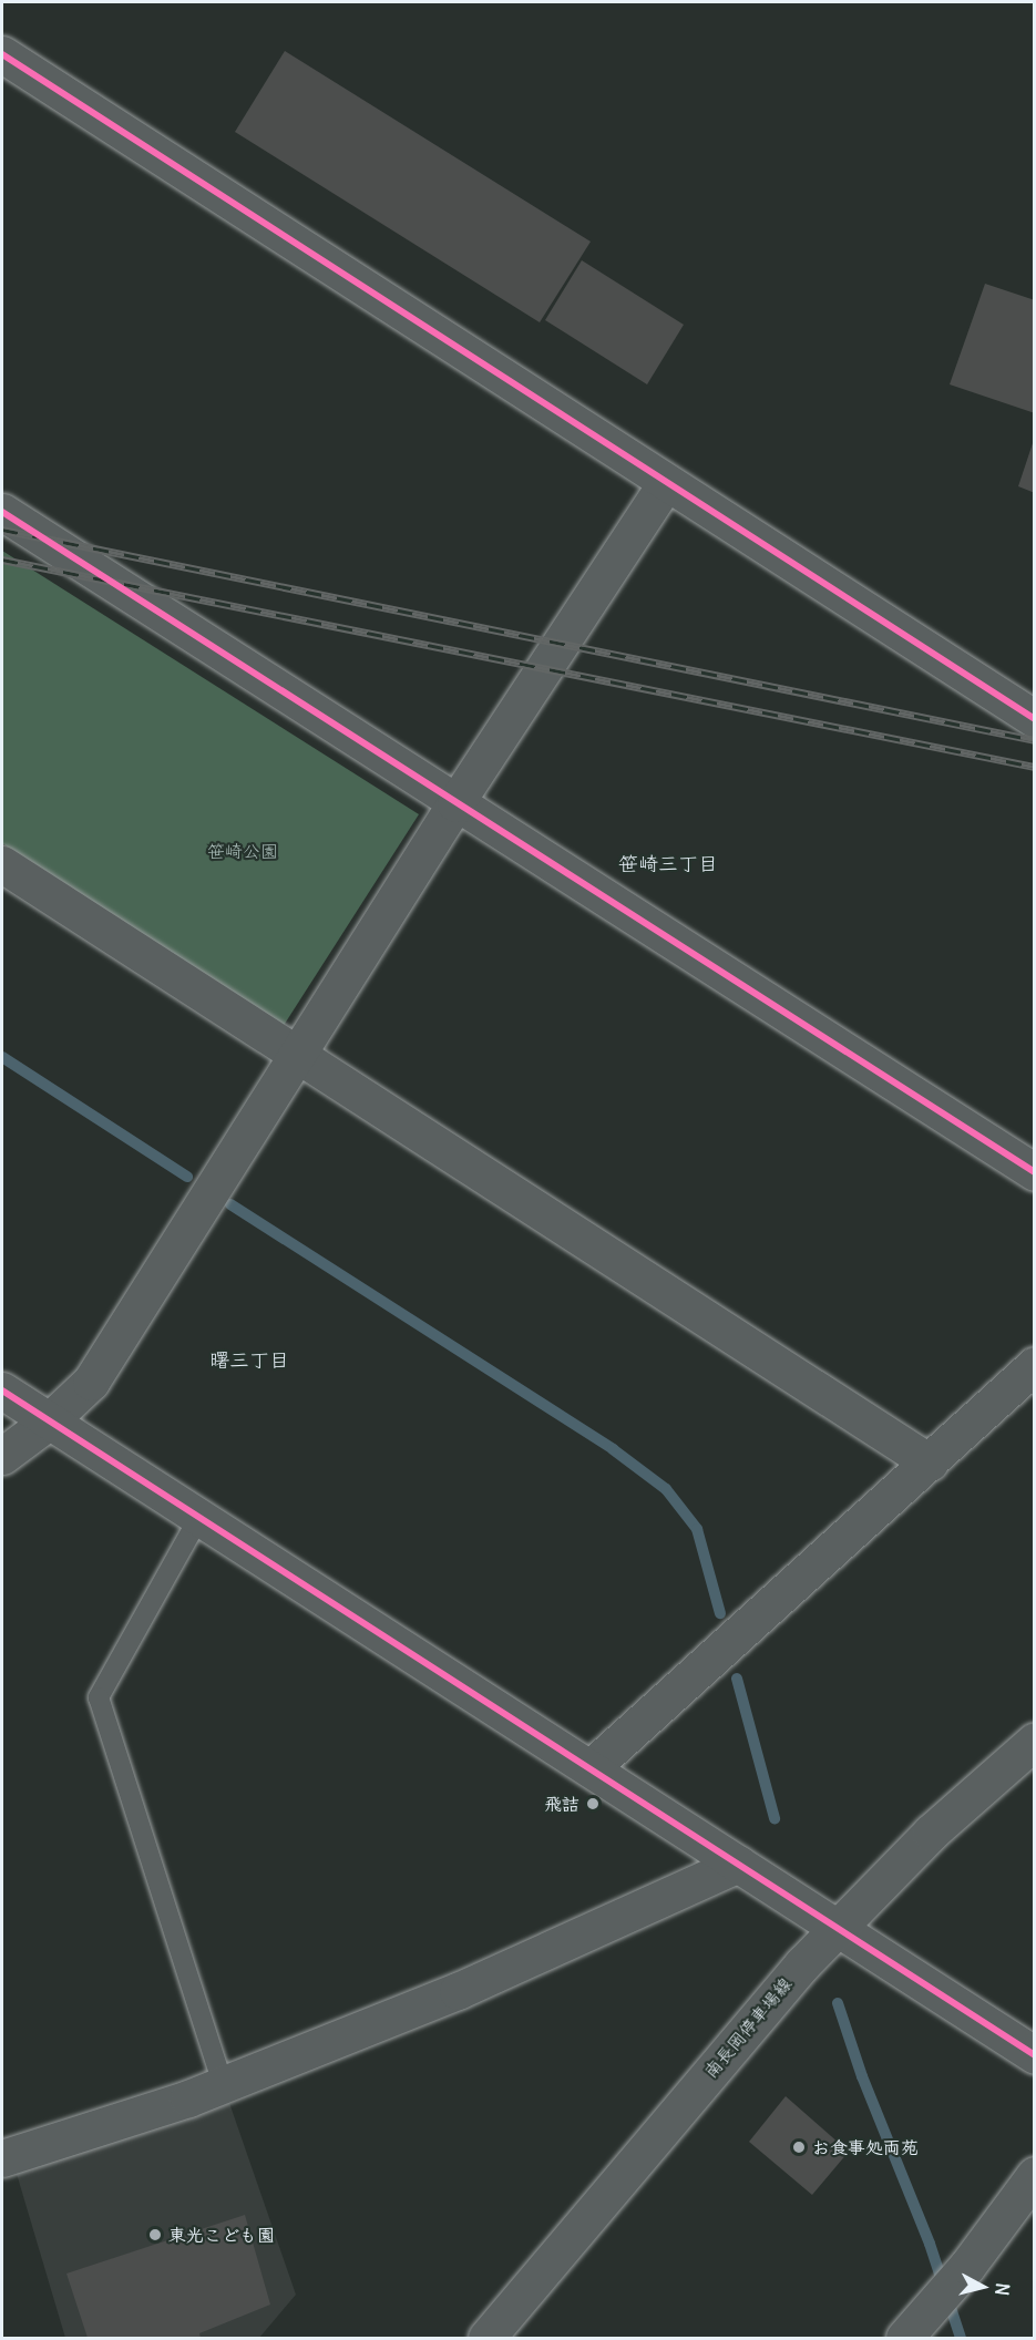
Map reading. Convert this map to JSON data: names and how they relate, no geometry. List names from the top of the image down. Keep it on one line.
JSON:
{"streets":{"street":["南長岡停車場線"]},"districts":["笹崎三丁目","曙三丁目"],"parks":["笹崎公園"],"places":["飛詰","お食事処両苑","東光こども園"],"north":"right"}
